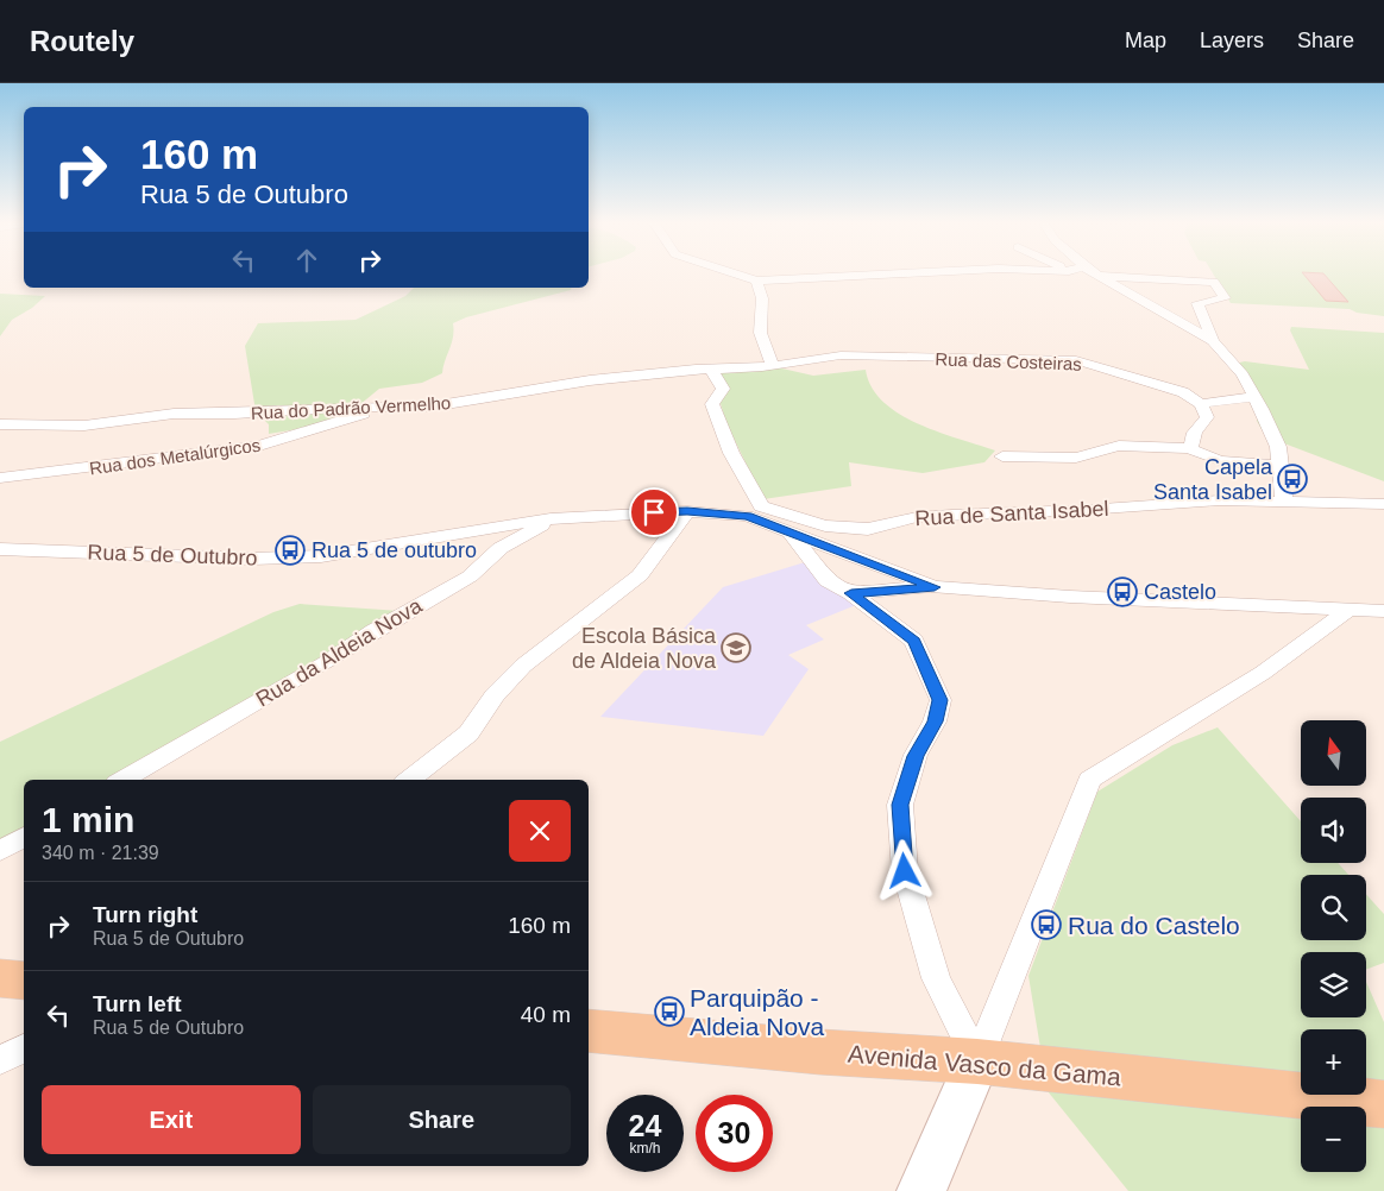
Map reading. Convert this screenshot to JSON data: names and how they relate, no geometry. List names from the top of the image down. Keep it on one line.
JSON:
{"streets":{"main road":["Avenida Vasco da Gama"],"street":["Rua das Costeiras","Rua do Padrão Vermelho","Rua dos Metalúrgicos","Rua de Santa Isabel","Rua 5 de Outubro","Rua da Aldeia Nova"]},"crossings":[["Rua das Costeiras","Rua do Padrão Vermelho"],["Rua do Padrão Vermelho","Rua dos Metalúrgicos"],["Rua de Santa Isabel","Rua 5 de Outubro"],["Rua 5 de Outubro","Rua da Aldeia Nova"]],"places":{"bus stop":["Capela Santa Isabel","Rua 5 de outubro","Castelo","Rua do Castelo","Parquipão - Aldeia Nova"],"school or university":["Escola Básica de Aldeia Nova"]},"north":"top","page":{"header":"Routely","nav":["Map","Layers","Share"],"turn":["160 m","Rua 5 de Outubro"],"map_buttons":["+","−"],"heading":["1 min","340 m · 21:39"],"list":[{"name":"Turn right","note":"Rua 5 de Outubro","value":"160 m"},{"name":"Turn left","note":"Rua 5 de Outubro","value":"40 m"}],"buttons":["Exit","Share"],"speed":"24 km/h","limit":"30"}}
